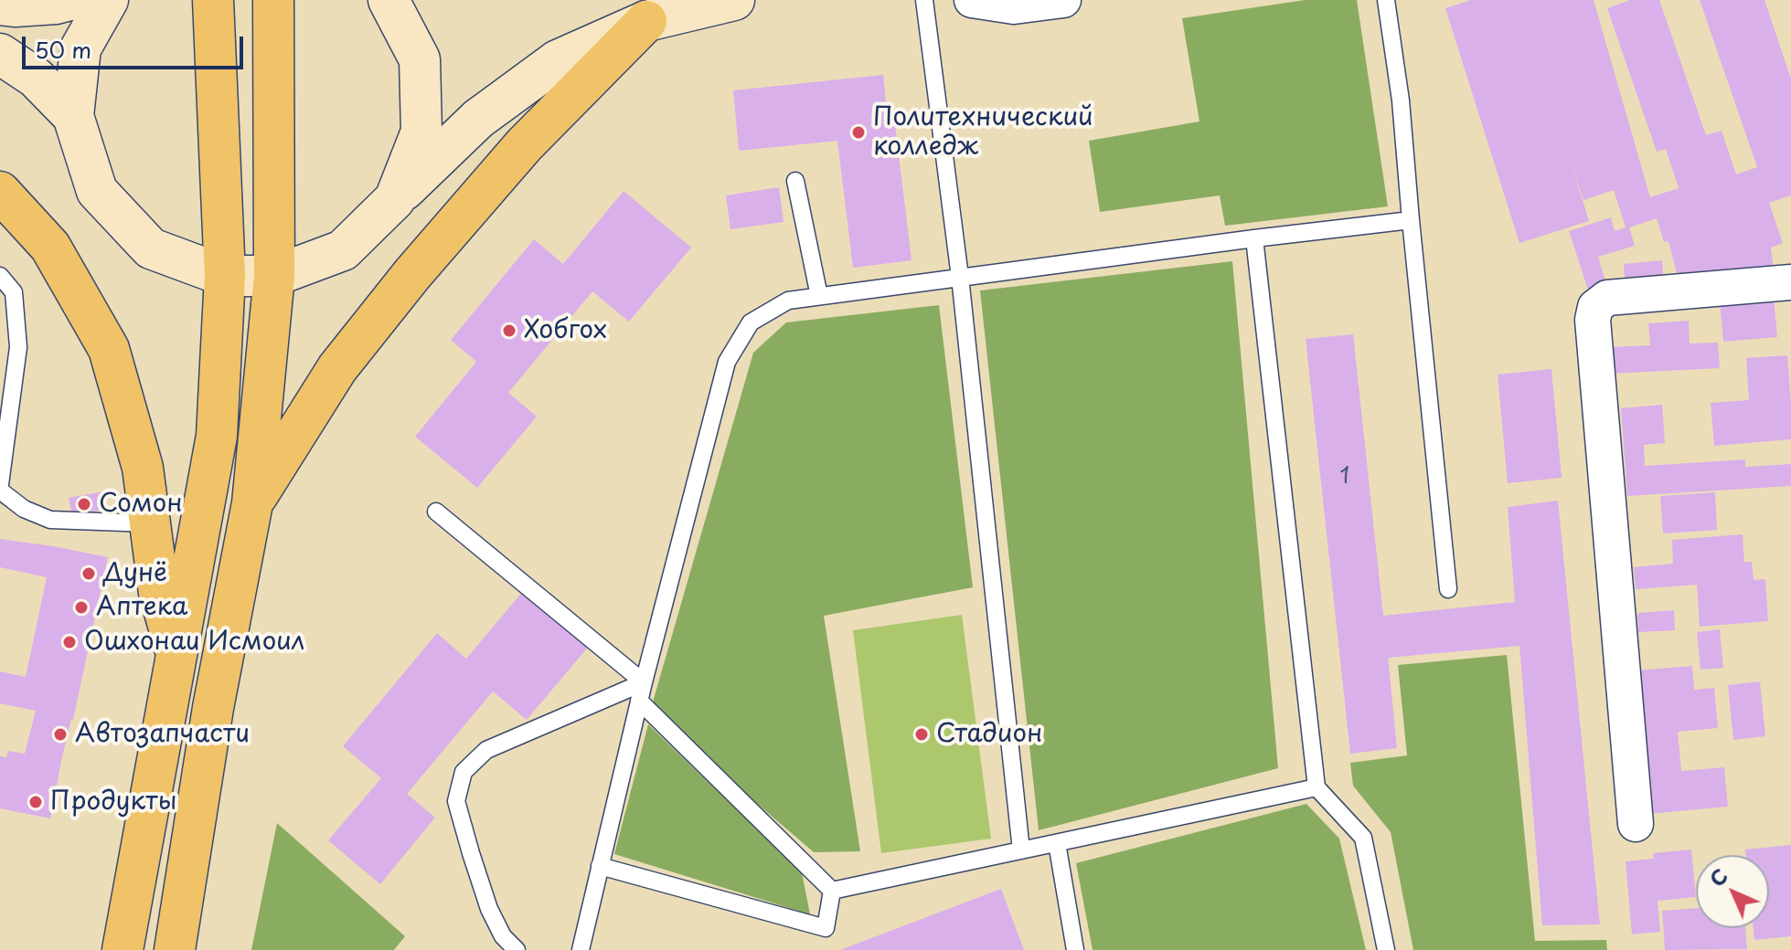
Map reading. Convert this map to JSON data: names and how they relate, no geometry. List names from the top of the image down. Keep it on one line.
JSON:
{"places":["Политехнический колледж","Хобгох","Сомон","Дунё","Аптека","Ошхонаи Исмоил","Автозапчасти","Стадион","Продукты"],"house_numbers":["1"],"scale_bar":"50 m","north":"top left"}
